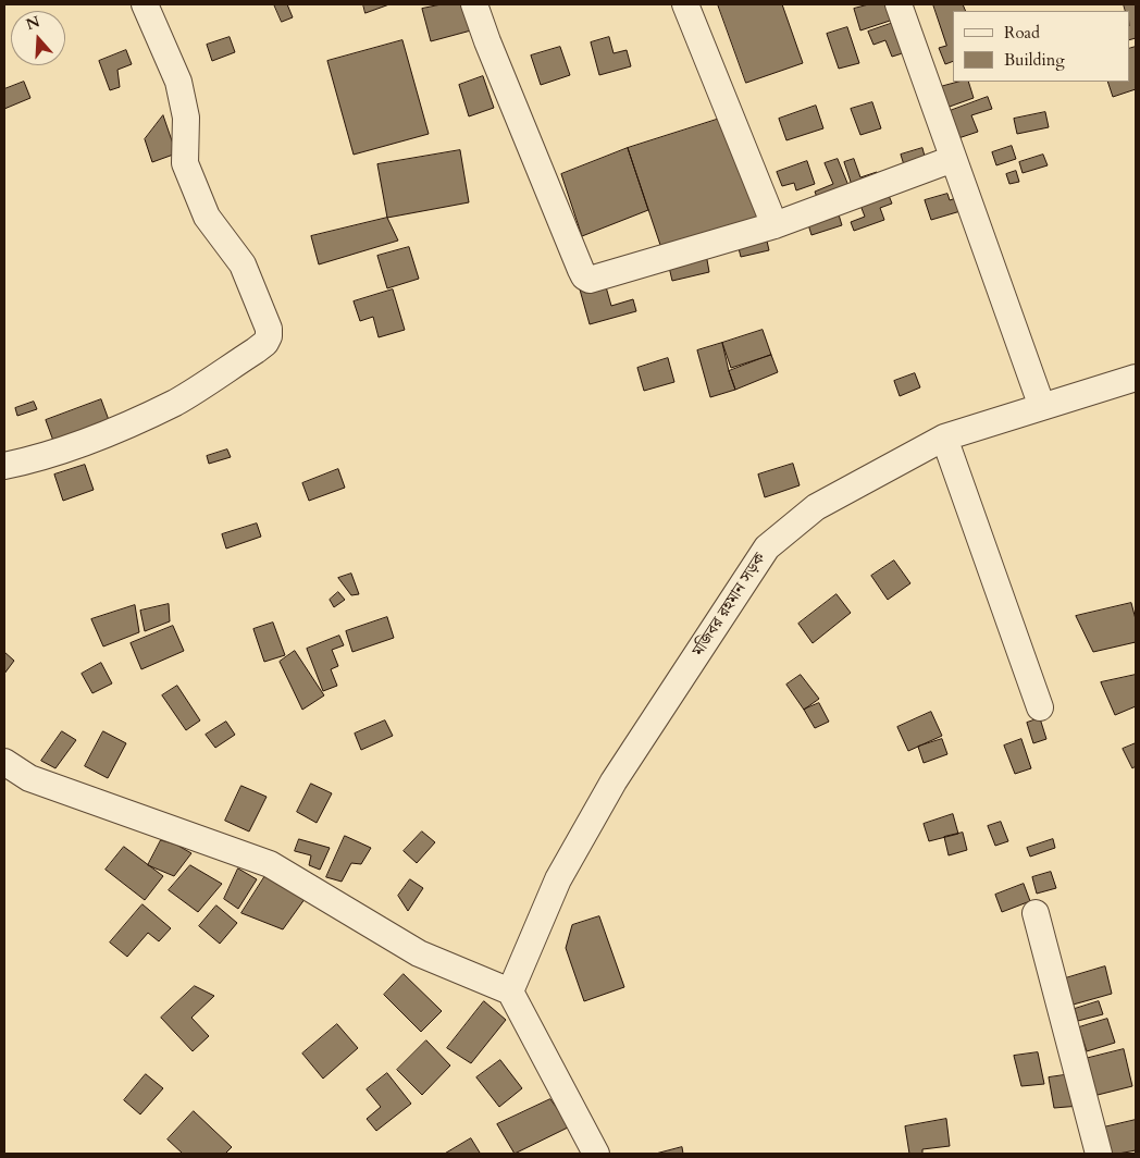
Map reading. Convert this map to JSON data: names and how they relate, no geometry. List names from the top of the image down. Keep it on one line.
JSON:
{"streets":{"street":["মজিবর রহমান সড়ক"]},"legend":["Road","Building"],"north":"top"}
